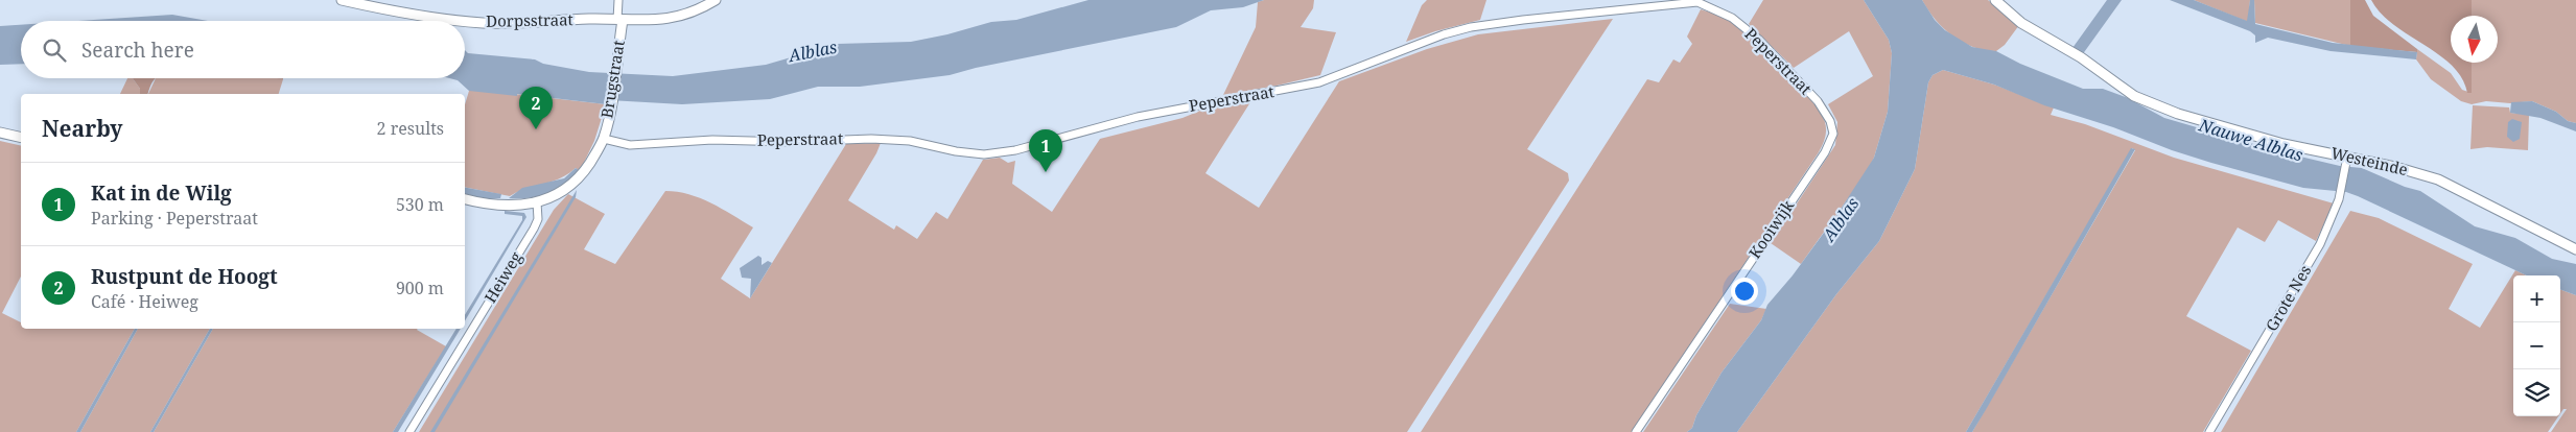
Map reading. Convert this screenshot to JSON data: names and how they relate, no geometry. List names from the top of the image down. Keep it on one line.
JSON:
{"streets":{"street":["Dorpsstraat","Peperstraat","Brugstraat","Westeinde","Kooiwijk","Heiweg","Grote Nes"]},"crossings":[["Dorpsstraat","Brugstraat"],["Peperstraat","Brugstraat"],["Peperstraat","Kooiwijk"],["Westeinde","Grote Nes"]],"water":["Alblas","Nauwe Alblas"],"north":"bottom","page":{"search":"Search here","pins":["2","1"],"heading":["Nearby","2 results"],"list":[{"mark":"1","name":"Kat in de Wilg","note":"Parking · Peperstraat","value":"530 m"},{"mark":"2","name":"Rustpunt de Hoogt","note":"Café · Heiweg","value":"900 m"}],"map_buttons":["+","−"]}}
